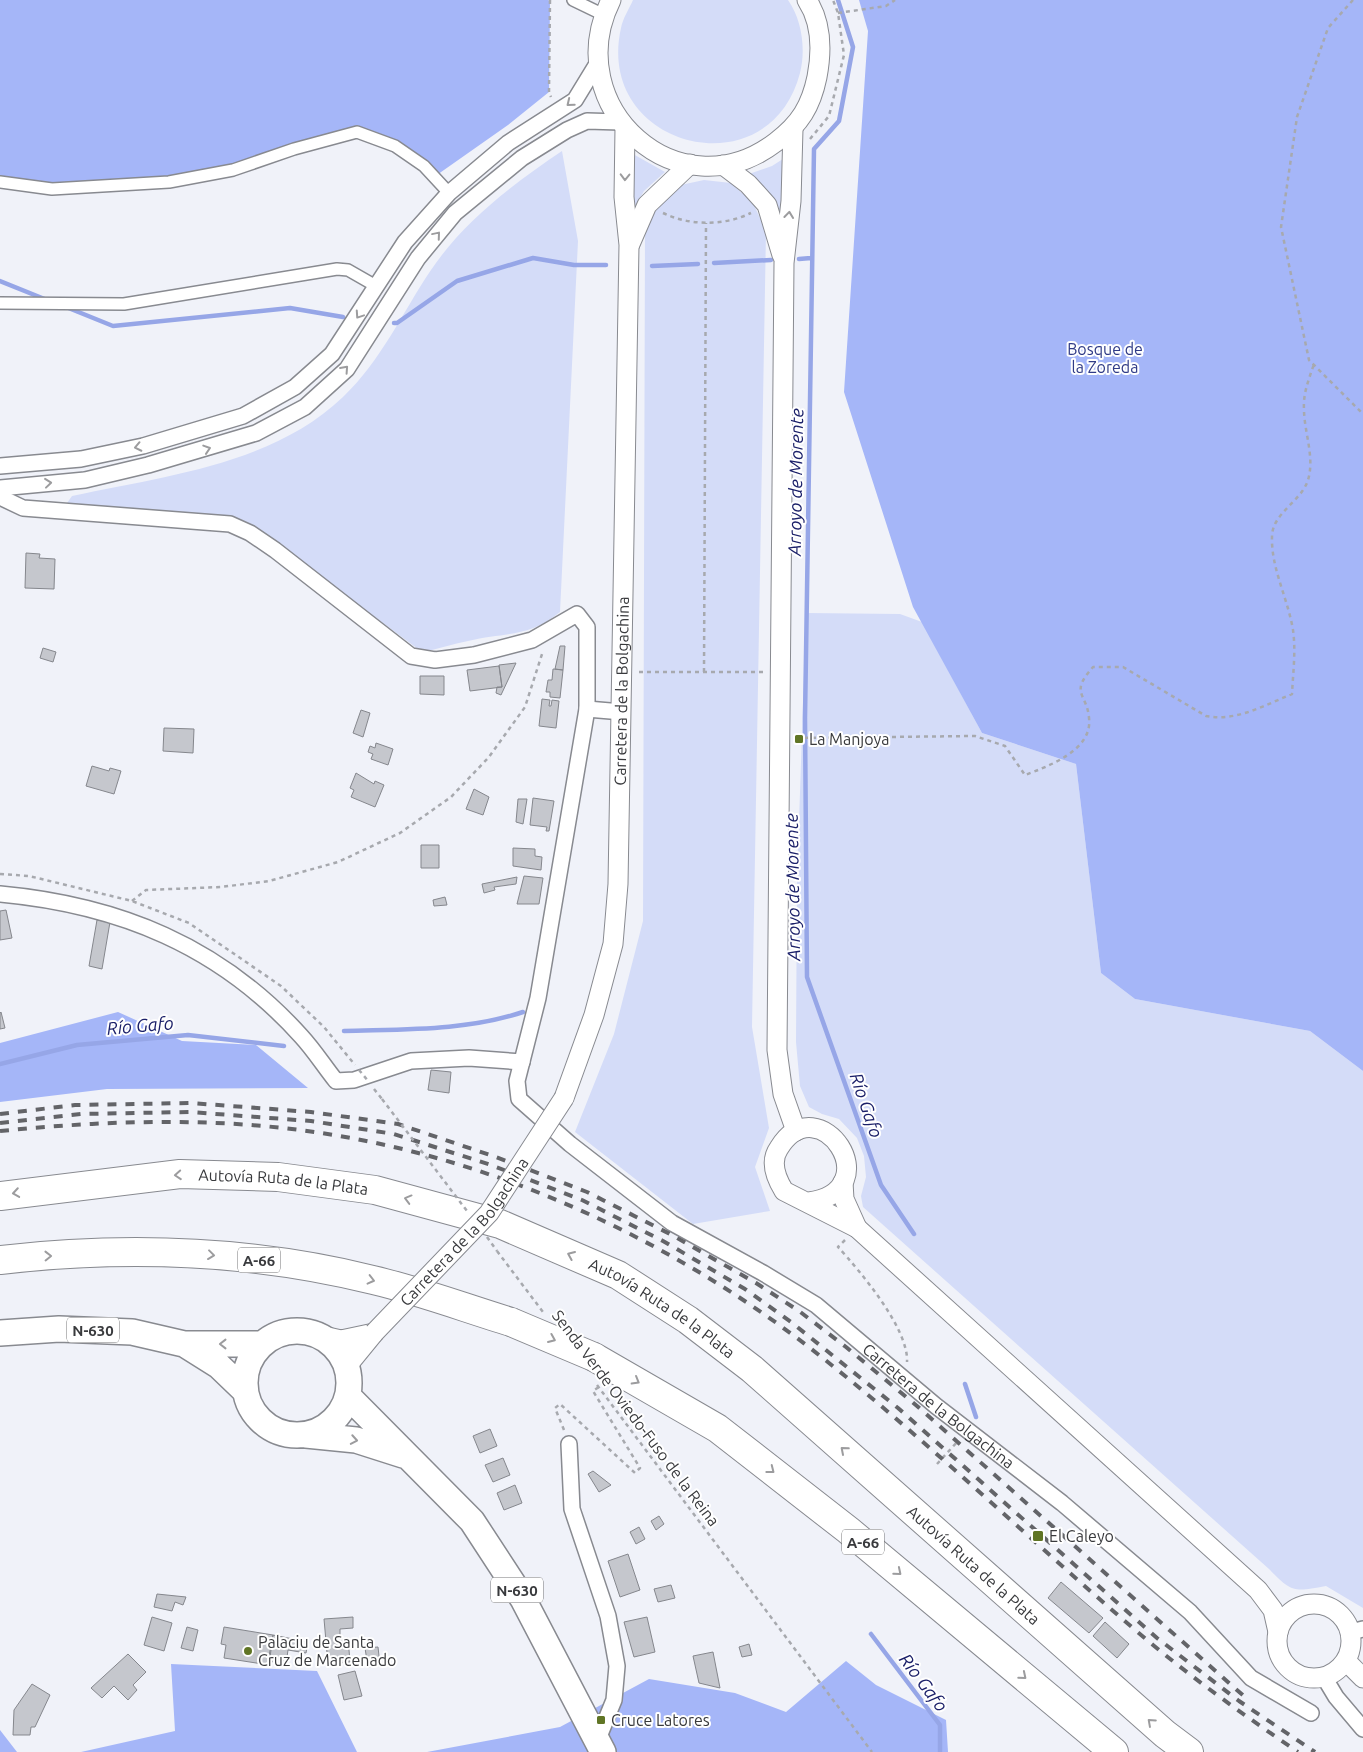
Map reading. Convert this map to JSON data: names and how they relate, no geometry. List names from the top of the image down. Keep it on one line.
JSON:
{"streets":{"highway":["Autovía Ruta de la Plata","A-66","N-630"],"street":["Carretera de la Bolgachina"],"path":["Senda Verde Oviedo-Fuso de la Reina"]},"crossings":[["Carretera de la Bolgachina","N-630"],["A-66","Senda Verde Oviedo-Fuso de la Reina"]],"water":["Arroyo de Morente","Río Gafo"],"parks":["Bosque de la Zoreda"],"places":{"transit":["La Manjoya","El Caleyo","Cruce Latores"],"other":["Palaciu de Santa Cruz de Marcenado"]}}
